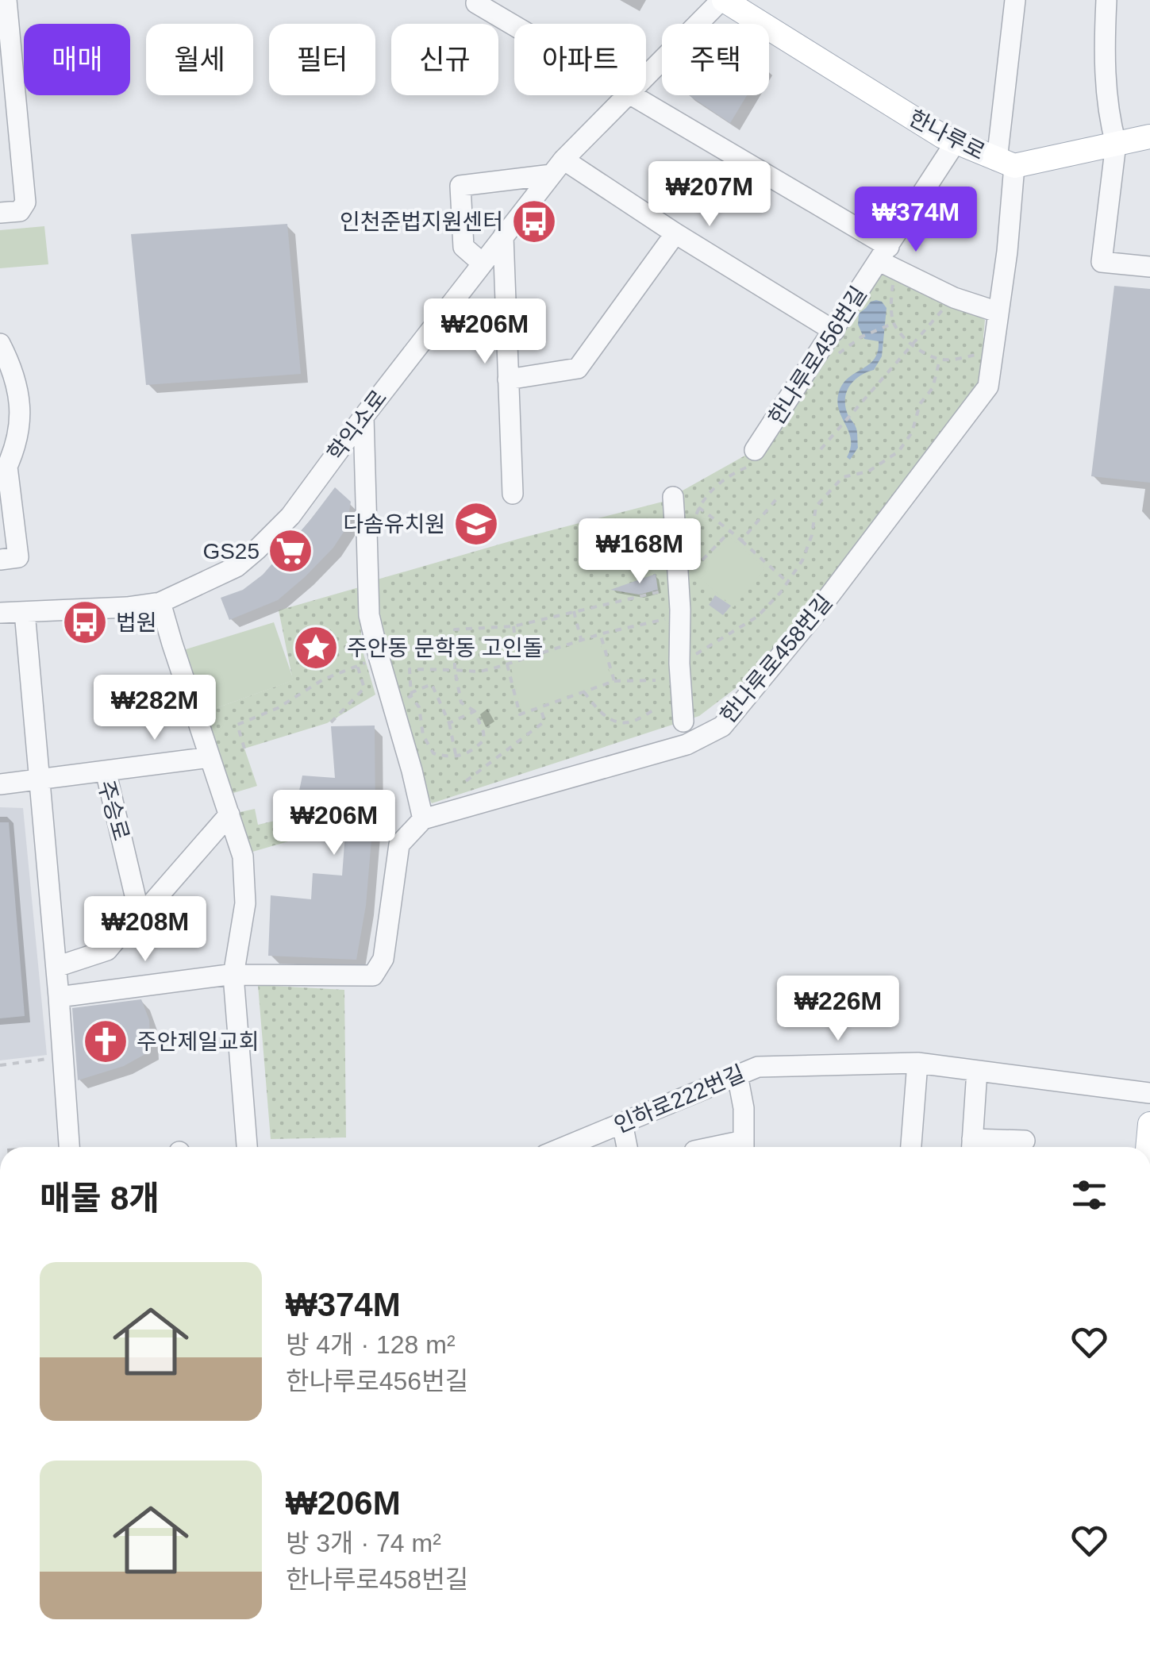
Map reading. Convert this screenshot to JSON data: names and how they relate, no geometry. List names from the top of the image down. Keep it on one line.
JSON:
{"streets":{"main road":["한나루로"],"street":["한나루로456번길","학익소로","한나루로458번길","주승로","인하로222번길"]},"crossings":[["한나루로","한나루로456번길"],["한나루로","학익소로"],["한나루로","한나루로458번길"]],"places":{"bus stop":["인천준법지원센터","법원"],"school or university":["다솜유치원"],"supermarket":["GS25"],"place":["주안동 문학동 고인돌"],"church":["주안제일교회"]},"page":{"chip":["매매","월세","필터","신규","아파트","주택"],"price":["₩207M","₩374M","₩206M","₩168M","₩282M","₩206M","₩208M","₩226M"],"heading":"매물 8개","list":[{"name":"₩374M","note":"방 4개 · 128 m² · 한나루로456번길"},{"name":"₩206M","note":"방 3개 · 74 m² · 한나루로458번길"}]}}
